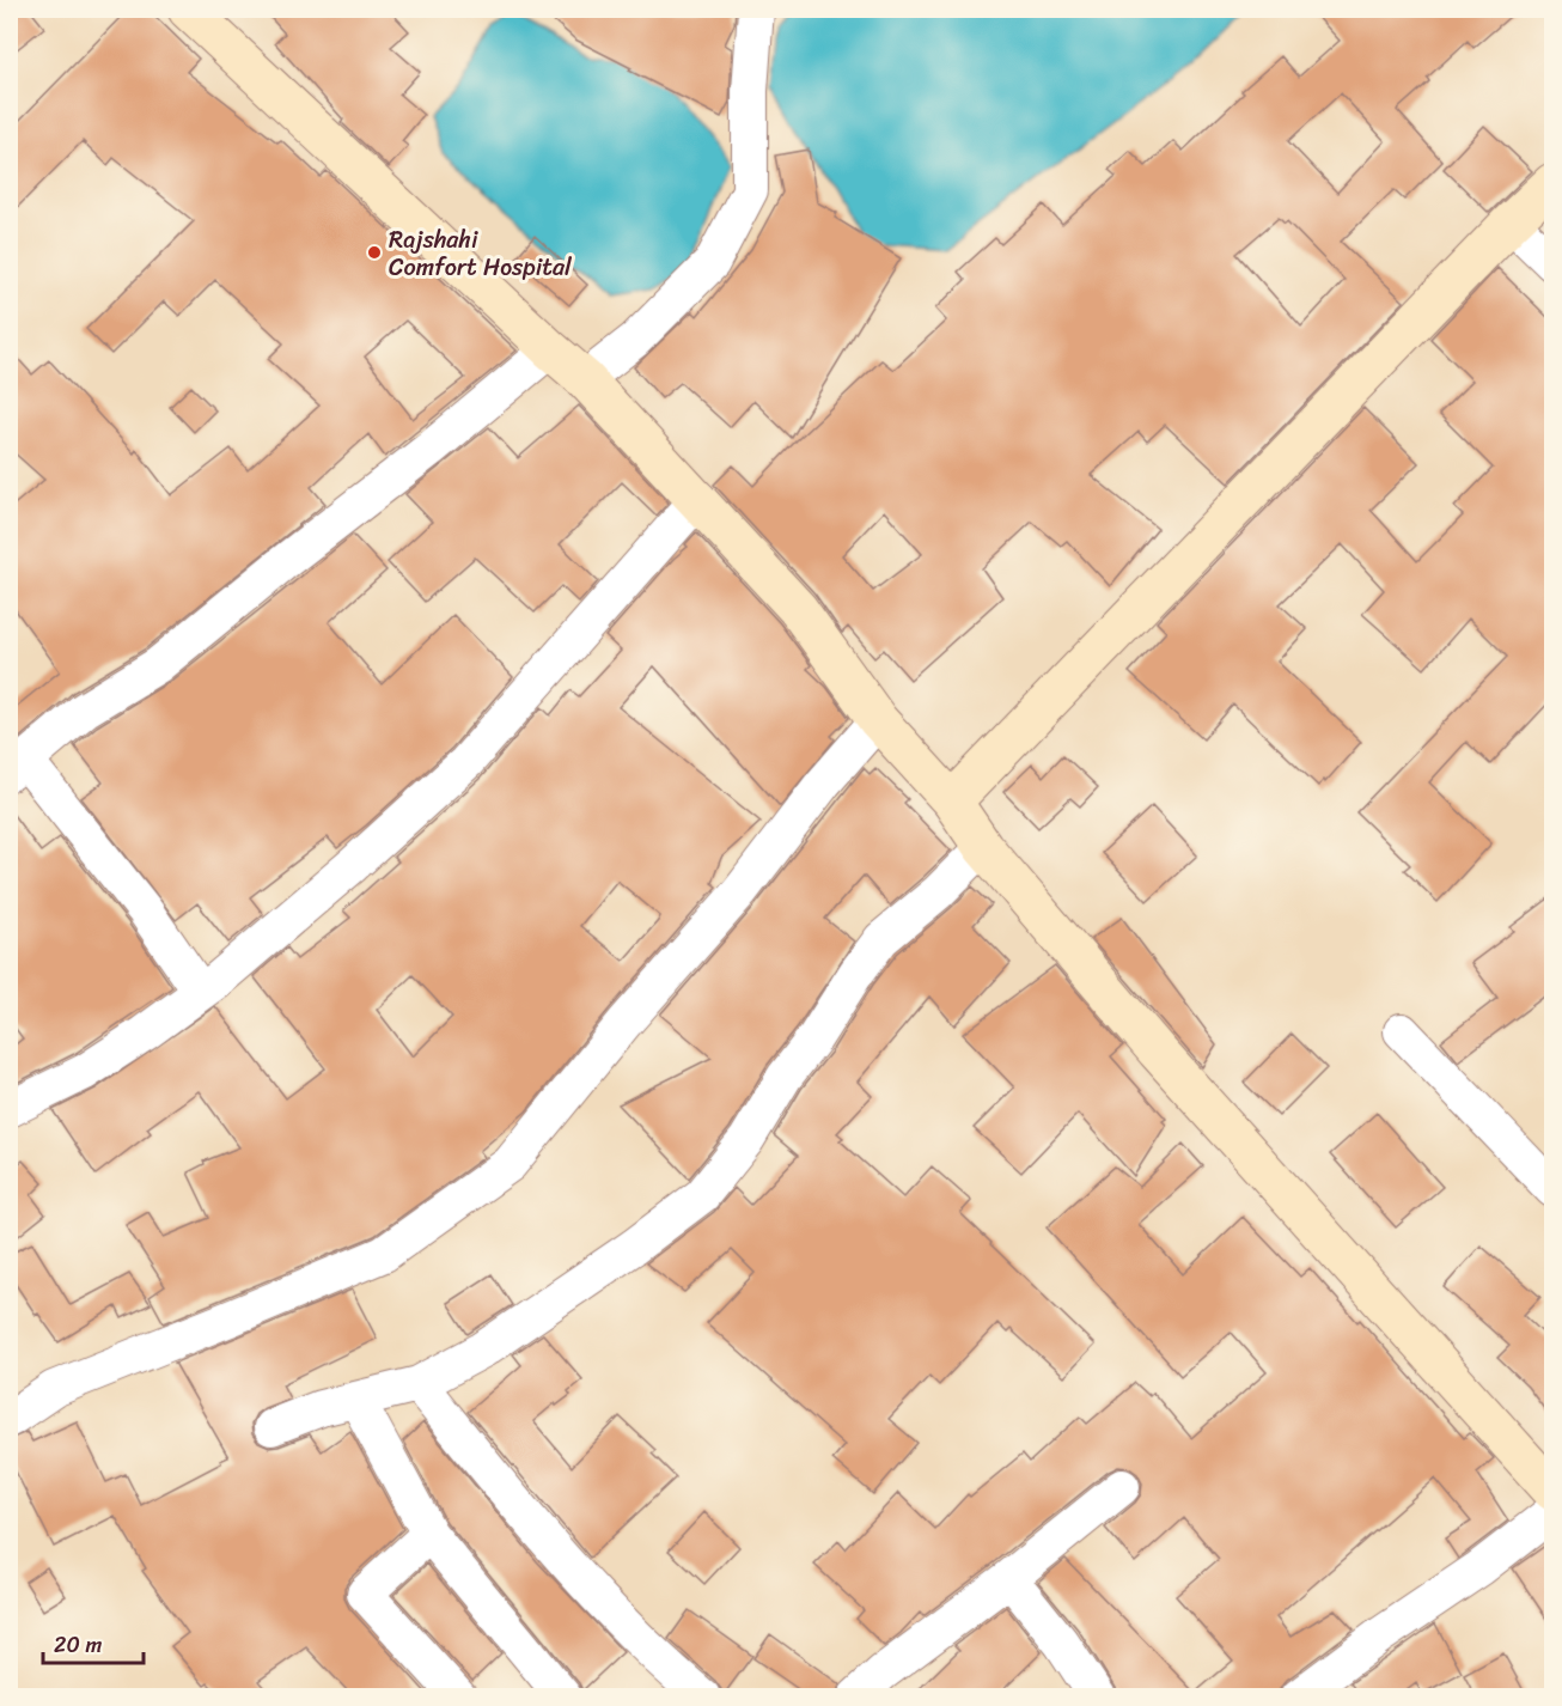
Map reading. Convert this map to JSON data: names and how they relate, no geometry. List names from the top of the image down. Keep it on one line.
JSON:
{"places":["Rajshahi Comfort Hospital"],"scale_bar":"20 m"}
